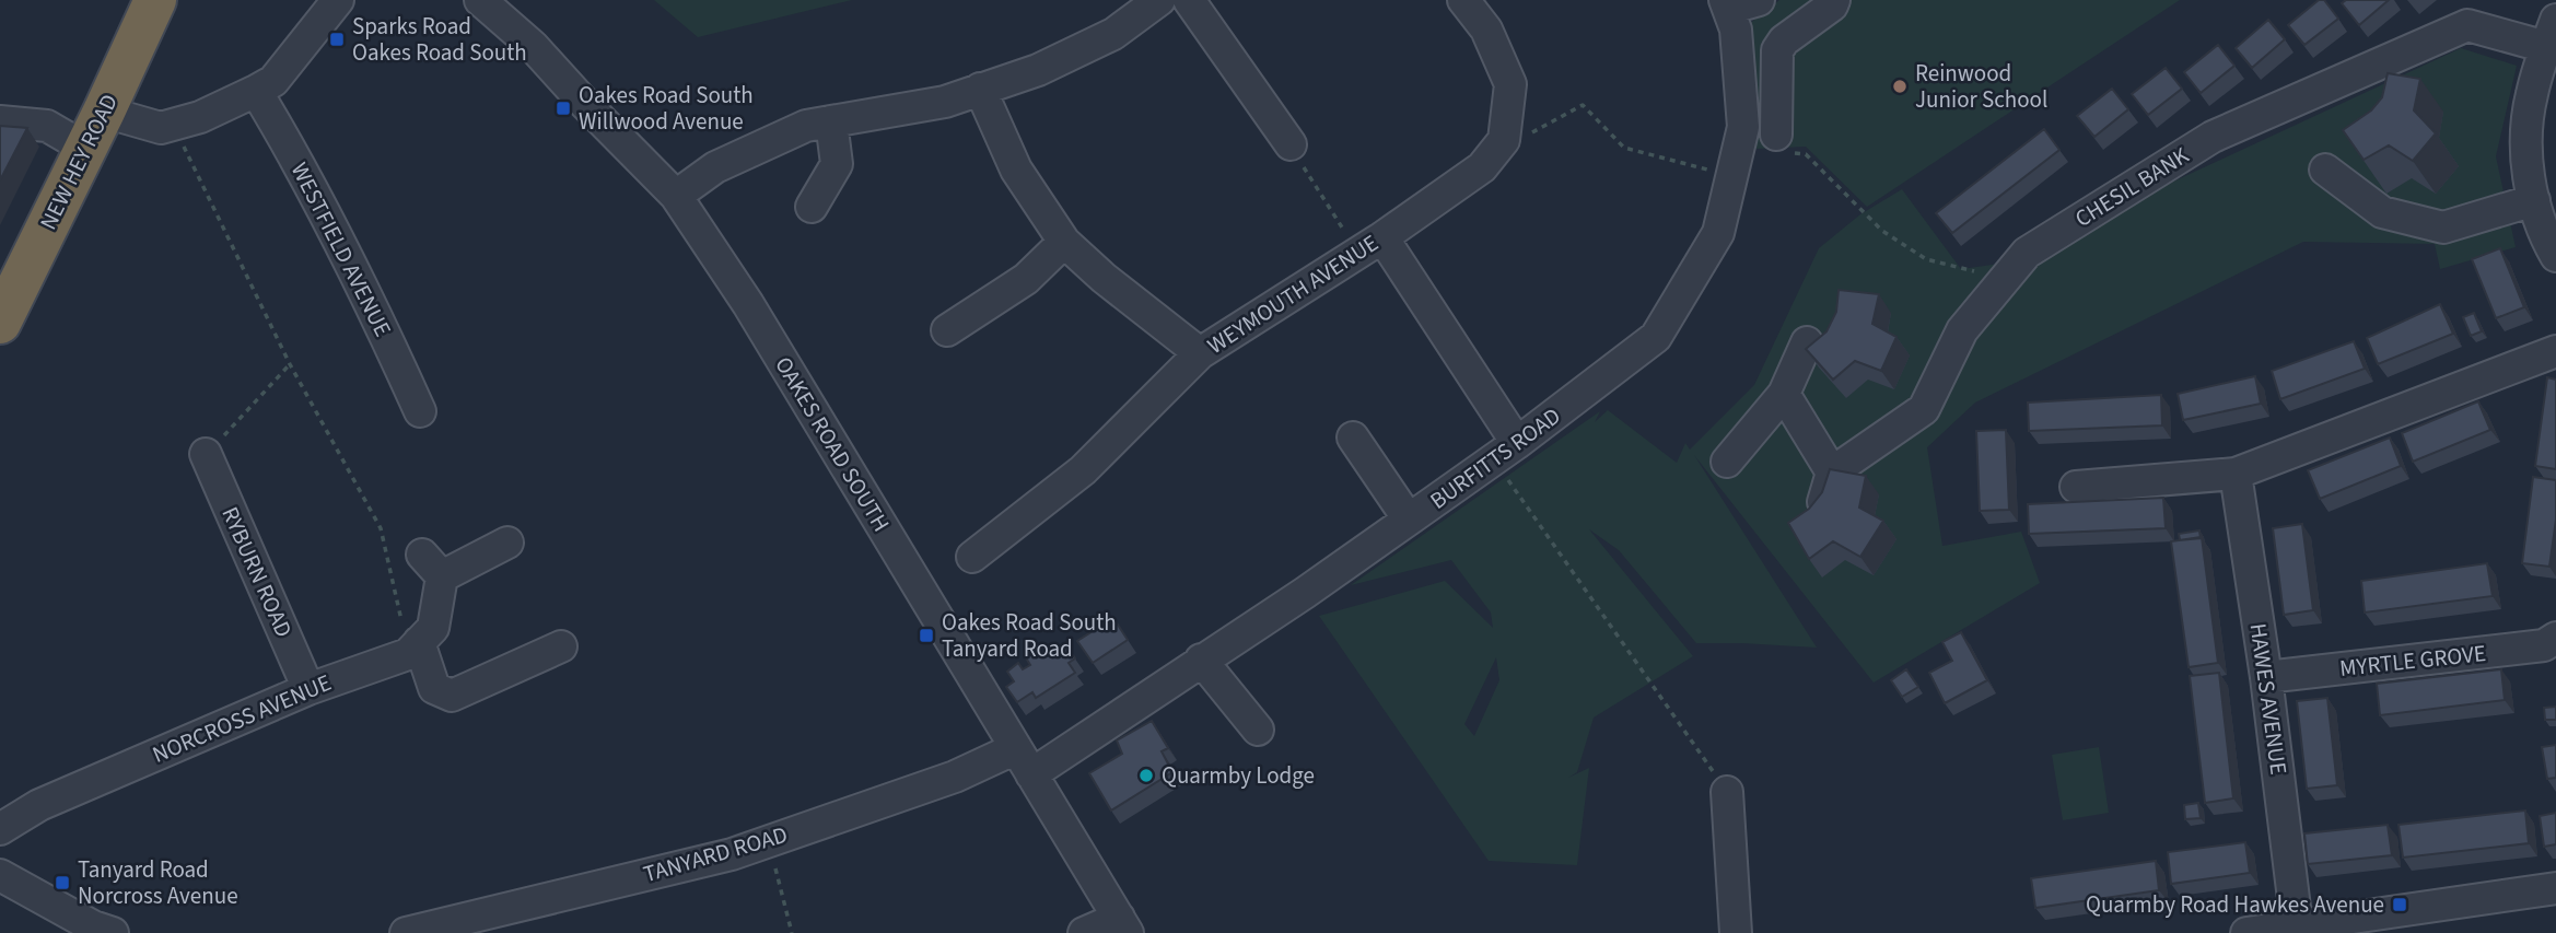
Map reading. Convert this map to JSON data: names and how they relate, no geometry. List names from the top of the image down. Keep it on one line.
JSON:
{"streets":{"highway":["NEW HEY ROAD"],"street":["CHESIL BANK","WESTFIELD AVENUE","WEYMOUTH AVENUE","OAKES ROAD SOUTH","BURFITTS ROAD","RYBURN ROAD","MYRTLE GROVE","HAWES AVENUE","NORCROSS AVENUE","TANYARD ROAD"]},"crossings":[["OAKES ROAD SOUTH","BURFITTS ROAD"],["OAKES ROAD SOUTH","TANYARD ROAD"],["BURFITTS ROAD","TANYARD ROAD"],["RYBURN ROAD","NORCROSS AVENUE"],["MYRTLE GROVE","HAWES AVENUE"]],"places":{"transit":["Sparks Road Oakes Road South","Oakes Road South Willwood Avenue","Oakes Road South Tanyard Road","Tanyard Road Norcross Avenue","Quarmby Road Hawkes Avenue"],"other":["Reinwood Junior School","Quarmby Lodge"]}}
